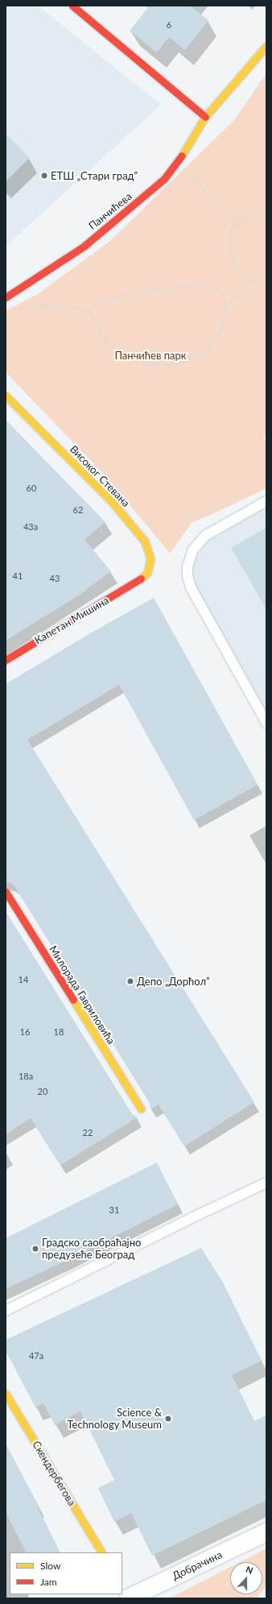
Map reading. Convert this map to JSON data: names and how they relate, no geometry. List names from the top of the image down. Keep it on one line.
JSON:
{"streets":{"street":["Панчићева","Високог Стевана","Капетан Мишина","Милорада Гавриловића","Скендербегова","Добрачина"]},"crossings":[["Високог Стевана","Капетан Мишина"]],"parks":["Панчићев парк"],"places":["ЕТШ „Стари град”","Депо „Дорћол”","Градско саобраћајно предузеће Београд","Science & Technology Museum"],"house_numbers":["6","60","62","43a","41","43","14","16","18","18a","20","22","31","47a"],"legend":["Slow","Jam"],"north":"top"}
